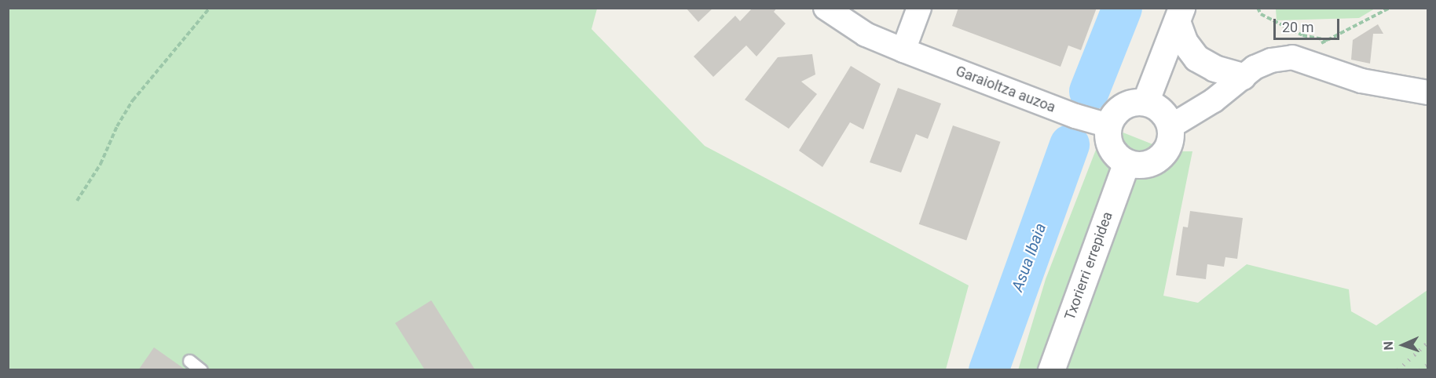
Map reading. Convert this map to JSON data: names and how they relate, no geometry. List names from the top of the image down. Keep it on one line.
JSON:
{"streets":{"street":["Garaioltza auzoa","Txorierri errepidea"]},"crossings":[["Garaioltza auzoa","Txorierri errepidea"]],"water":["Asua Ibaia"],"scale_bar":"20 m","north":"left"}
